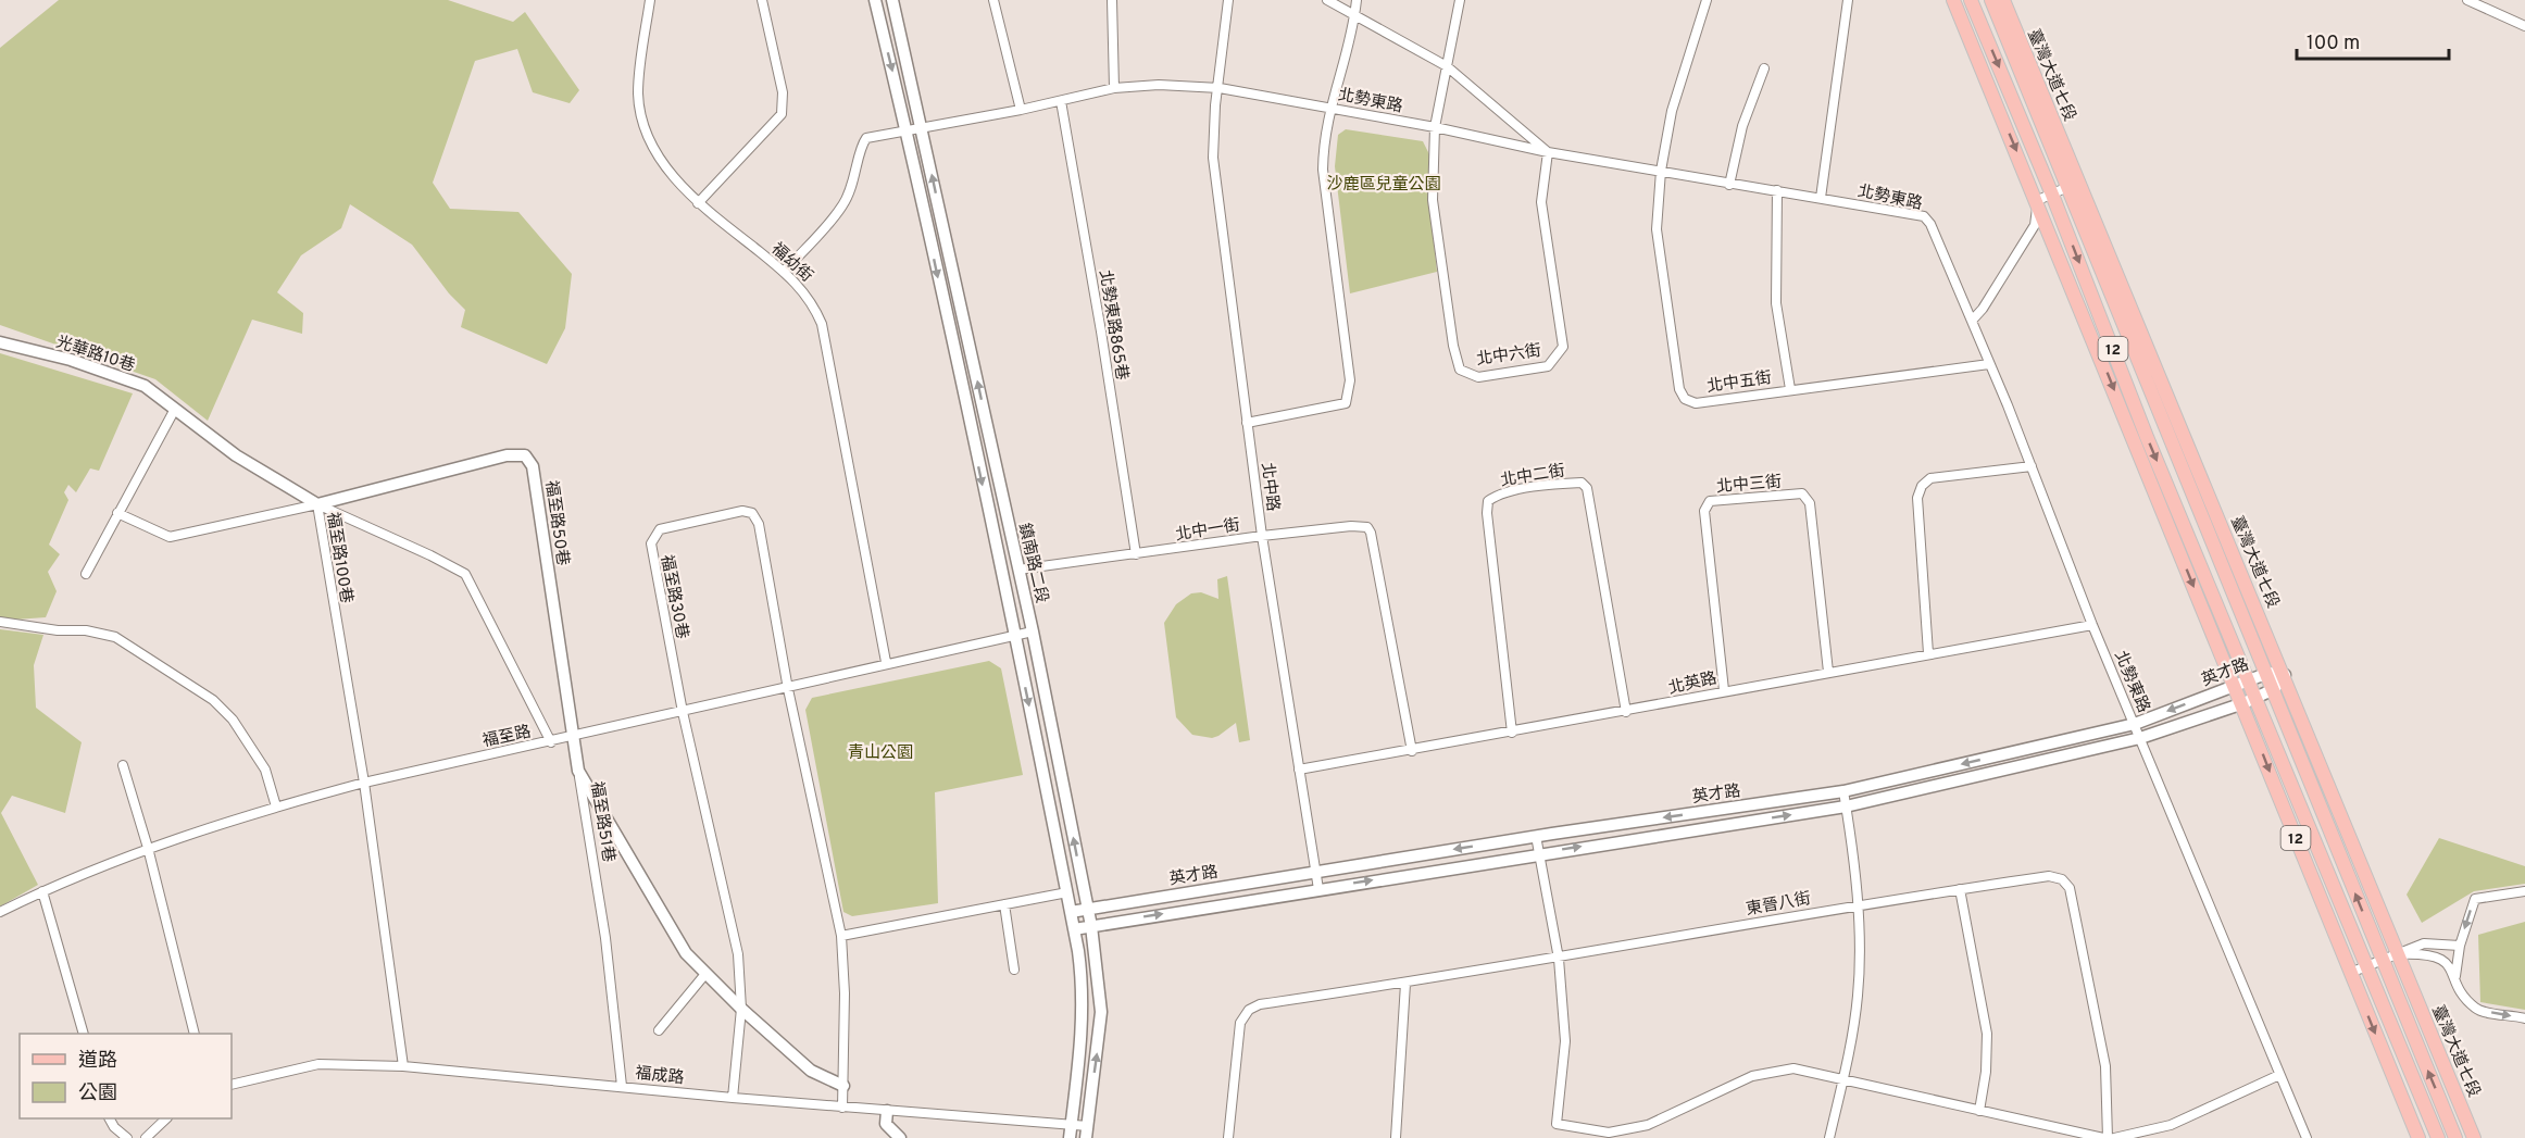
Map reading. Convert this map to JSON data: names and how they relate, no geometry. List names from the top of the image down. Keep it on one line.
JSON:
{"streets":{"main road":["臺灣大道七段","12"],"street":["北勢東路","福幼街","北勢東路865巷","光華路10巷","北中六街","北中五街","北中二街","北中三街","北中路","福至路50巷","北中一街","福至路100巷","鎮南路二段","福至路30巷","英才路","北英路","福至路","福至路51巷","東晉八街","福成路"]},"crossings":[["臺灣大道七段","英才路"],["北勢東路","福幼街"],["北勢東路","北勢東路865巷"],["北勢東路","北中六街"],["北勢東路","北中五街"],["北勢東路","北中路"],["北勢東路","鎮南路二段"],["北勢東路","英才路"],["北勢東路","北英路"],["福幼街","福至路"],["北勢東路865巷","北中一街"],["12","英才路"],["光華路10巷","福至路50巷"],["光華路10巷","福至路100巷"],["北中二街","北英路"],["北中三街","北英路"],["北中路","北中一街"],["北中路","英才路"],["北中路","北英路"],["福至路50巷","福至路100巷"],["福至路50巷","福至路"],["福至路50巷","福至路51巷"],["北中一街","鎮南路二段"],["北中一街","北英路"],["福至路100巷","福至路"],["福至路100巷","福成路"],["鎮南路二段","英才路"],["鎮南路二段","福至路"],["鎮南路二段","福成路"],["福至路30巷","福至路"],["福至路30巷","福至路51巷"],["福至路30巷","福成路"],["福至路51巷","福成路"]],"parks":["沙鹿區兒童公園","青山公園"],"legend":["道路","公園"],"scale_bar":"100 m"}
